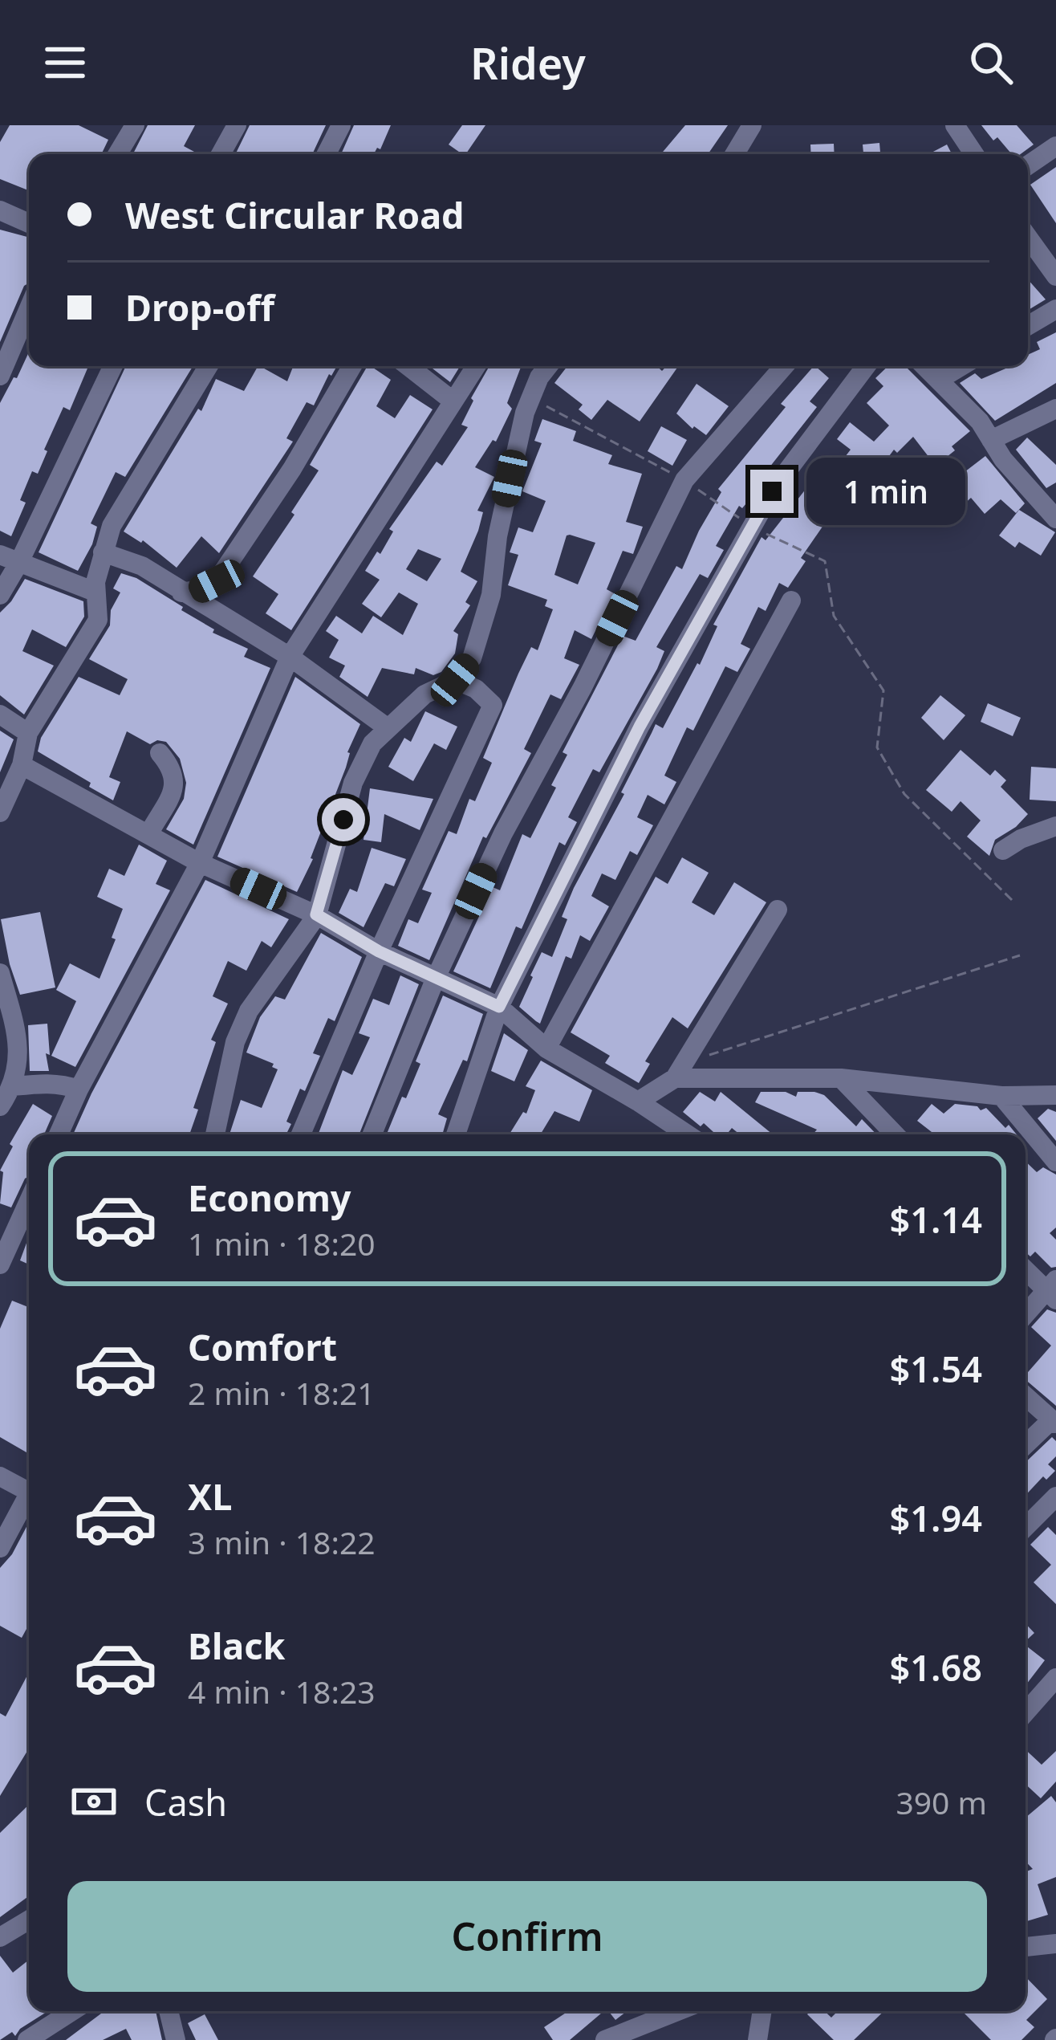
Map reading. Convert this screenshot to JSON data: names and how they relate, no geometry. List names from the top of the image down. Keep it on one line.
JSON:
{"page":{"header":"Ridey","banner":["West Circular Road","Drop-off"],"bubble":"1 min","list":[{"name":"Economy","note":"1 min · 18:20","value":"$1.14"},{"name":"Comfort","note":"2 min · 18:21","value":"$1.54"},{"name":"XL","note":"3 min · 18:22","value":"$1.94"},{"name":"Black","note":"4 min · 18:23","value":"$1.68"}],"pay":["Cash","390 m"],"buttons":"Confirm"}}
